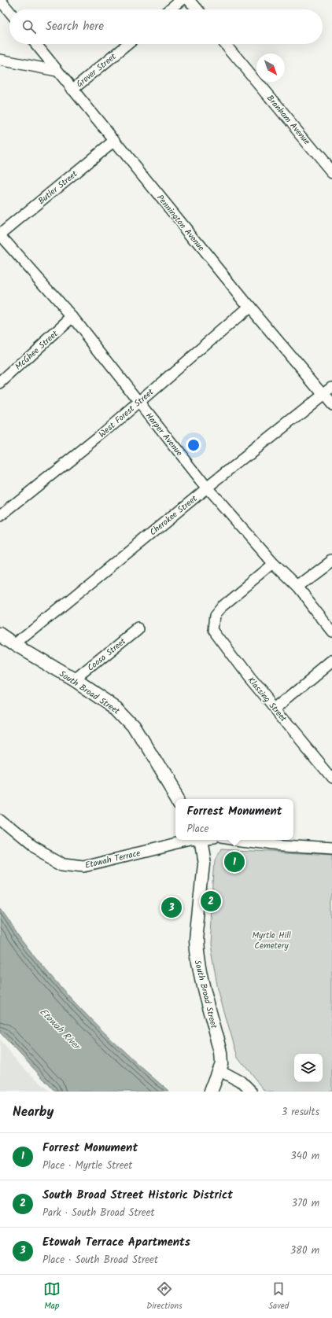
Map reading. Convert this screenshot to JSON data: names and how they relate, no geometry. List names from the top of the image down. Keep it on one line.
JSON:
{"streets":{"main road":["South Broad Street"],"street":["Grover Street","Branham Avenue","Butler Street","Pennington Avenue","McGhee Street","West Forest Street","Harper Avenue","Cherokee Street","Coosa Street","Klassing Street","Etowah Terrace"]},"crossings":[["Grover Street","Pennington Avenue"],["Butler Street","Pennington Avenue"],["Butler Street","Harper Avenue"],["Pennington Avenue","West Forest Street"],["Pennington Avenue","Cherokee Street"],["McGhee Street","Harper Avenue"],["West Forest Street","Harper Avenue"],["Harper Avenue","Cherokee Street"],["Harper Avenue","Klassing Street"],["Cherokee Street","South Broad Street"],["Coosa Street","South Broad Street"]],"water":["Etowah River"],"parks":["Myrtle Hill Cemetery"],"north":"bottom right","page":{"search":"Search here","popup":["Forrest Monument","Place"],"pins":["1","2","3"],"heading":["Nearby","3 results"],"list":[{"mark":"1","name":"Forrest Monument","note":"Place · Myrtle Street","value":"340 m"},{"mark":"2","name":"South Broad Street Historic District","note":"Park · South Broad Street","value":"370 m"},{"mark":"3","name":"Etowah Terrace Apartments","note":"Place · South Broad Street","value":"380 m"}],"nav":["Map","Directions","Saved"]}}
